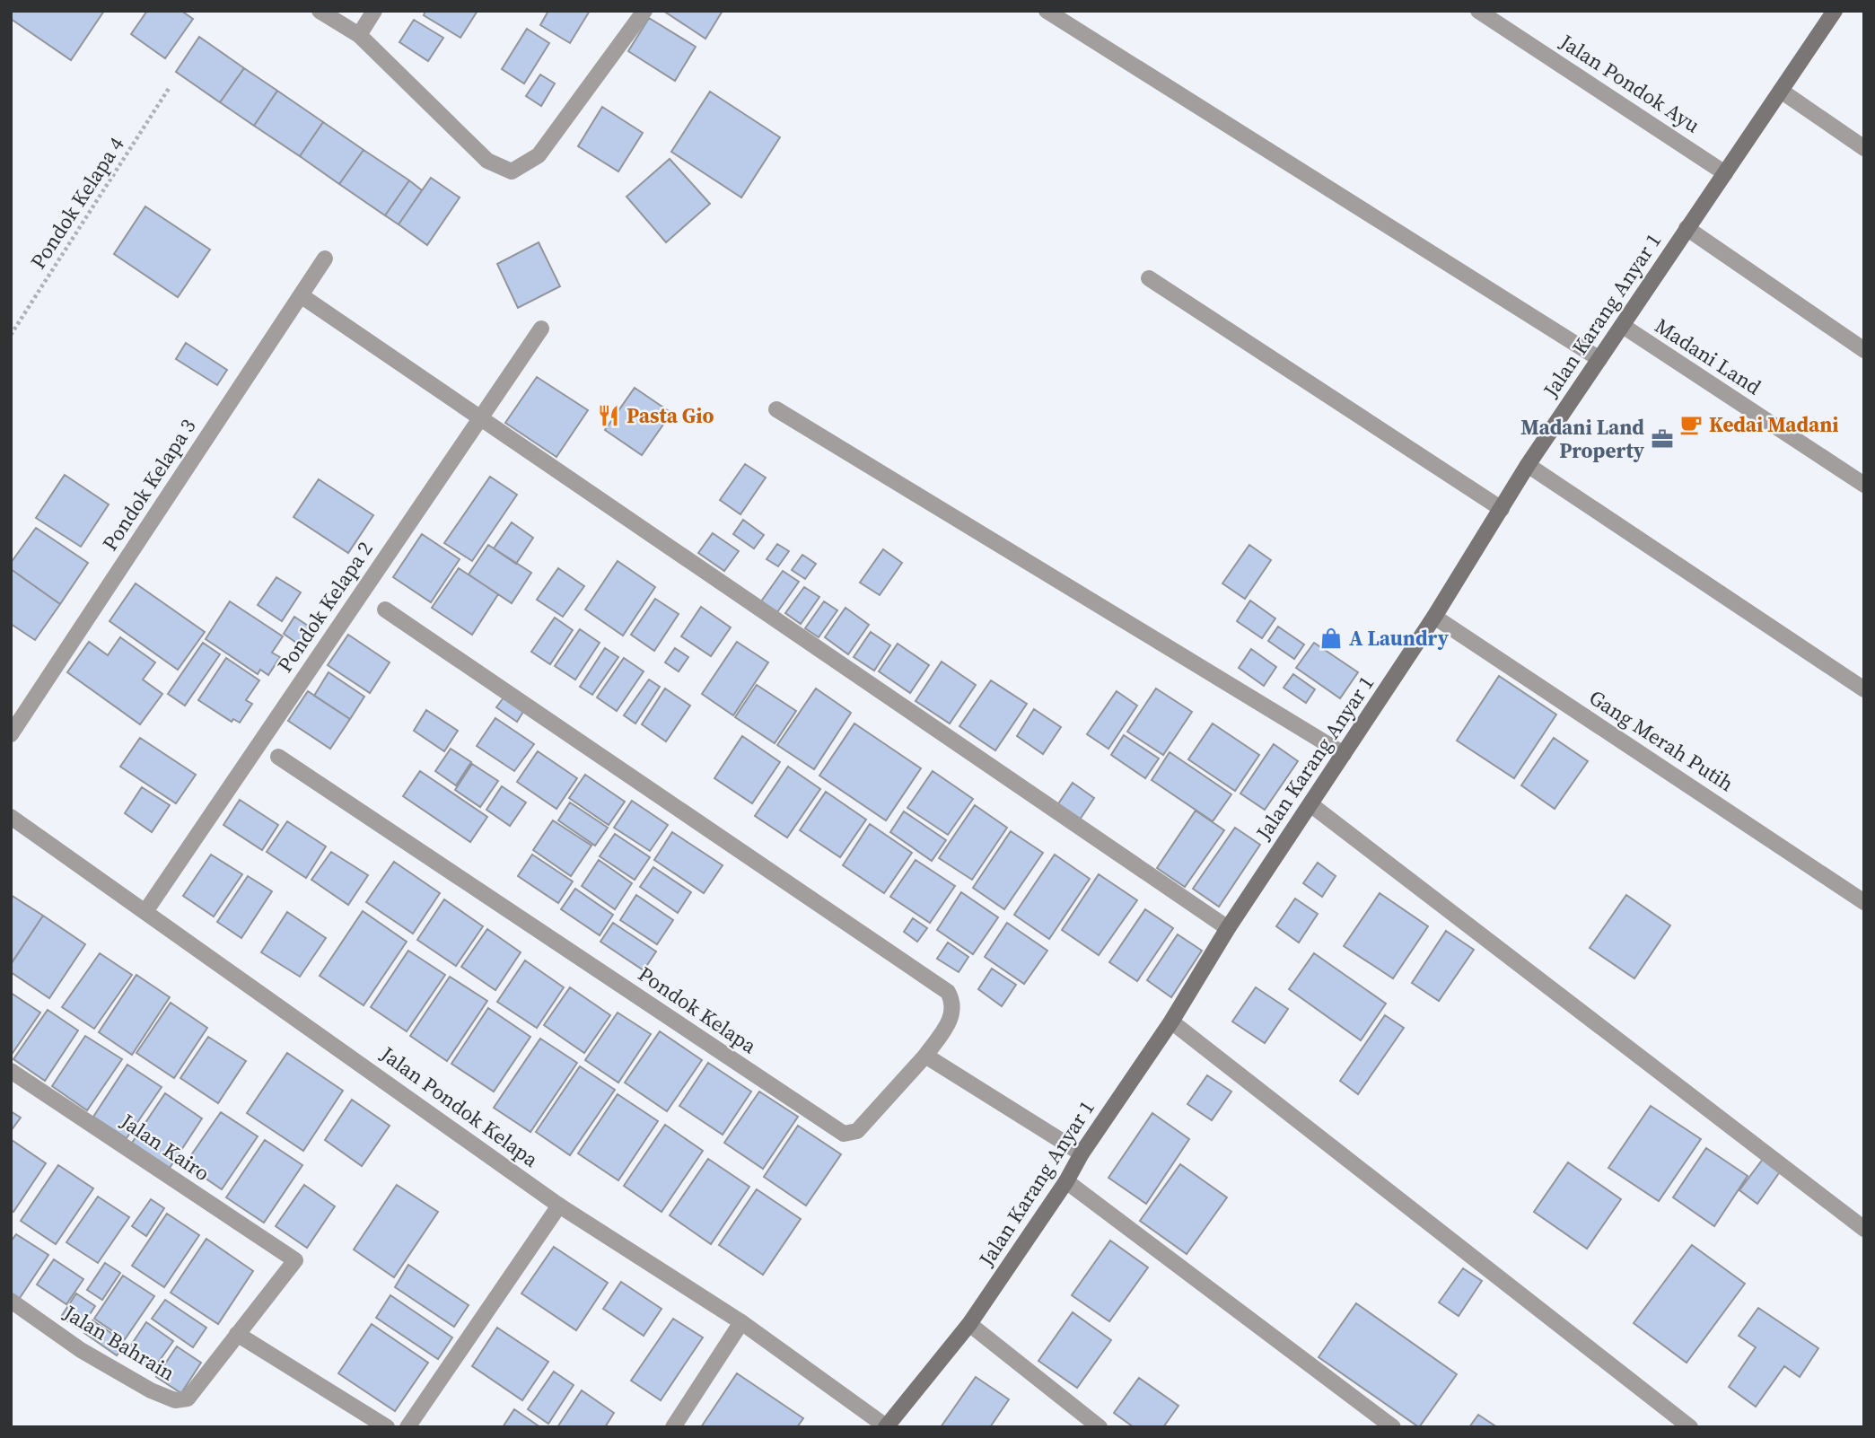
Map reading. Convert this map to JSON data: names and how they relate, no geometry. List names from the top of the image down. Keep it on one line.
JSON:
{"streets":{"main road":["Jalan Karang Anyar 1"],"street":["Jalan Pondok Ayu","Madani Land","Pondok Kelapa 3","Pondok Kelapa 2","Gang Merah Putih","Pondok Kelapa","Jalan Pondok Kelapa","Jalan Kairo","Jalan Bahrain"],"path":["Pondok Kelapa 4"]},"crossings":[["Jalan Pondok Ayu","Jalan Karang Anyar 1"],["Jalan Karang Anyar 1","Madani Land"],["Jalan Karang Anyar 1","Gang Merah Putih"],["Jalan Karang Anyar 1","Jalan Pondok Kelapa"],["Pondok Kelapa 2","Jalan Pondok Kelapa"],["Jalan Kairo","Jalan Bahrain"]],"places":{"restaurant":["Pasta Gio"],"cafe":["Kedai Madani"],"office":["Madani Land Property"],"shop":["A Laundry"]}}
